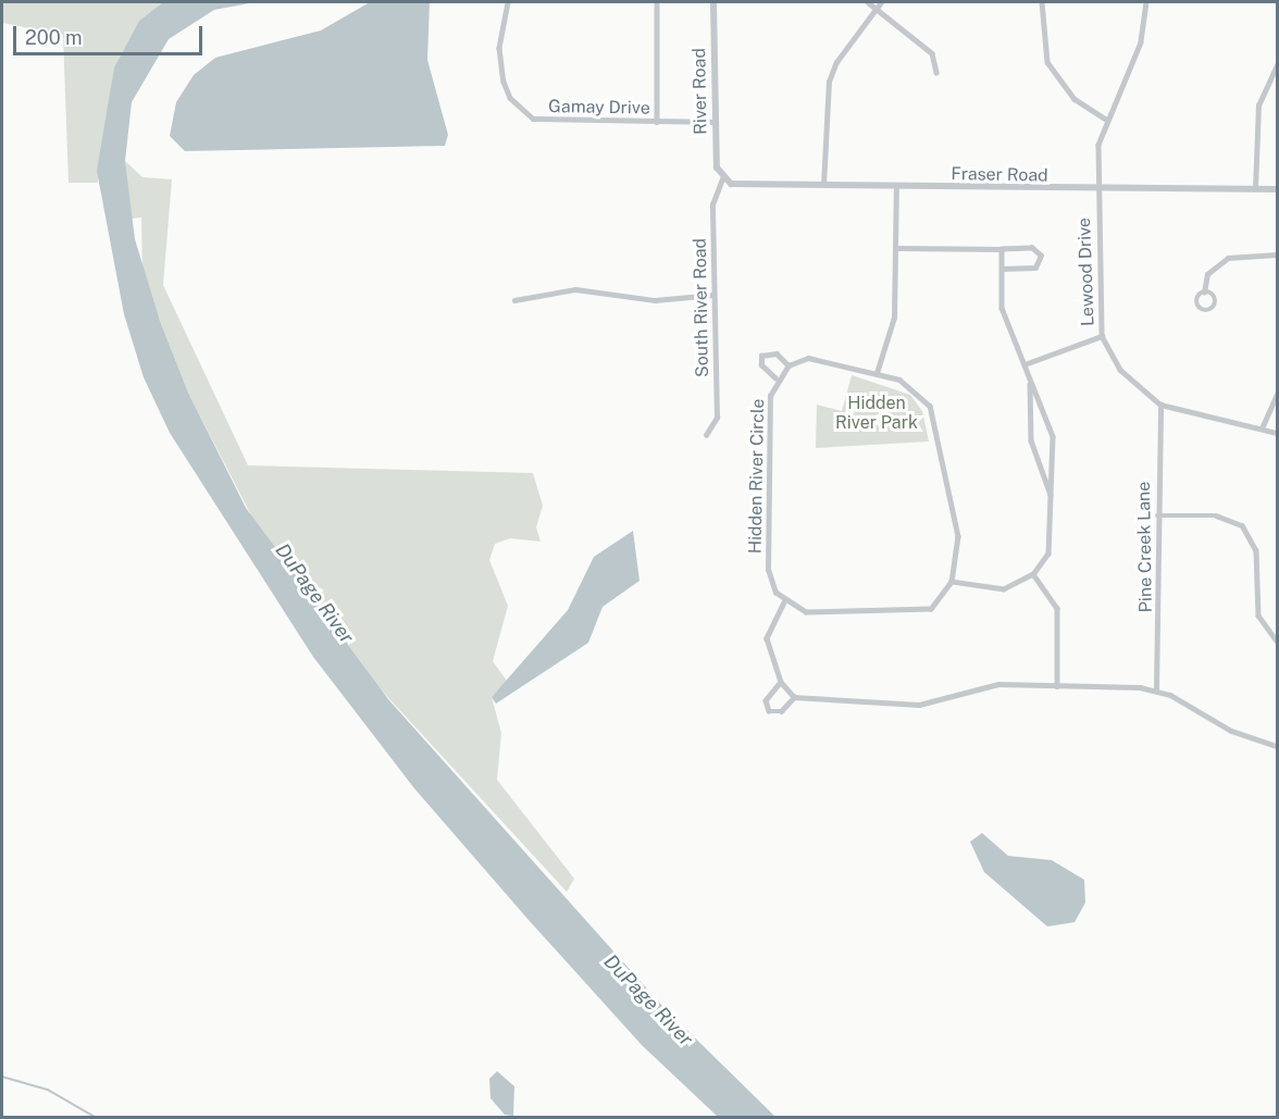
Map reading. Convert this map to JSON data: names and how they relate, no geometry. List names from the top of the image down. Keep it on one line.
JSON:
{"streets":{"street":["River Road","Gamay Drive","Fraser Road","Lewood Drive","South River Road","Hidden River Circle","Pine Creek Lane"]},"crossings":[["River Road","Gamay Drive"],["River Road","Fraser Road"],["River Road","South River Road"],["Fraser Road","Lewood Drive"],["Fraser Road","South River Road"],["Lewood Drive","Pine Creek Lane"]],"water":["DuPage River"],"parks":["Hidden River Park"],"scale_bar":"200 m"}
